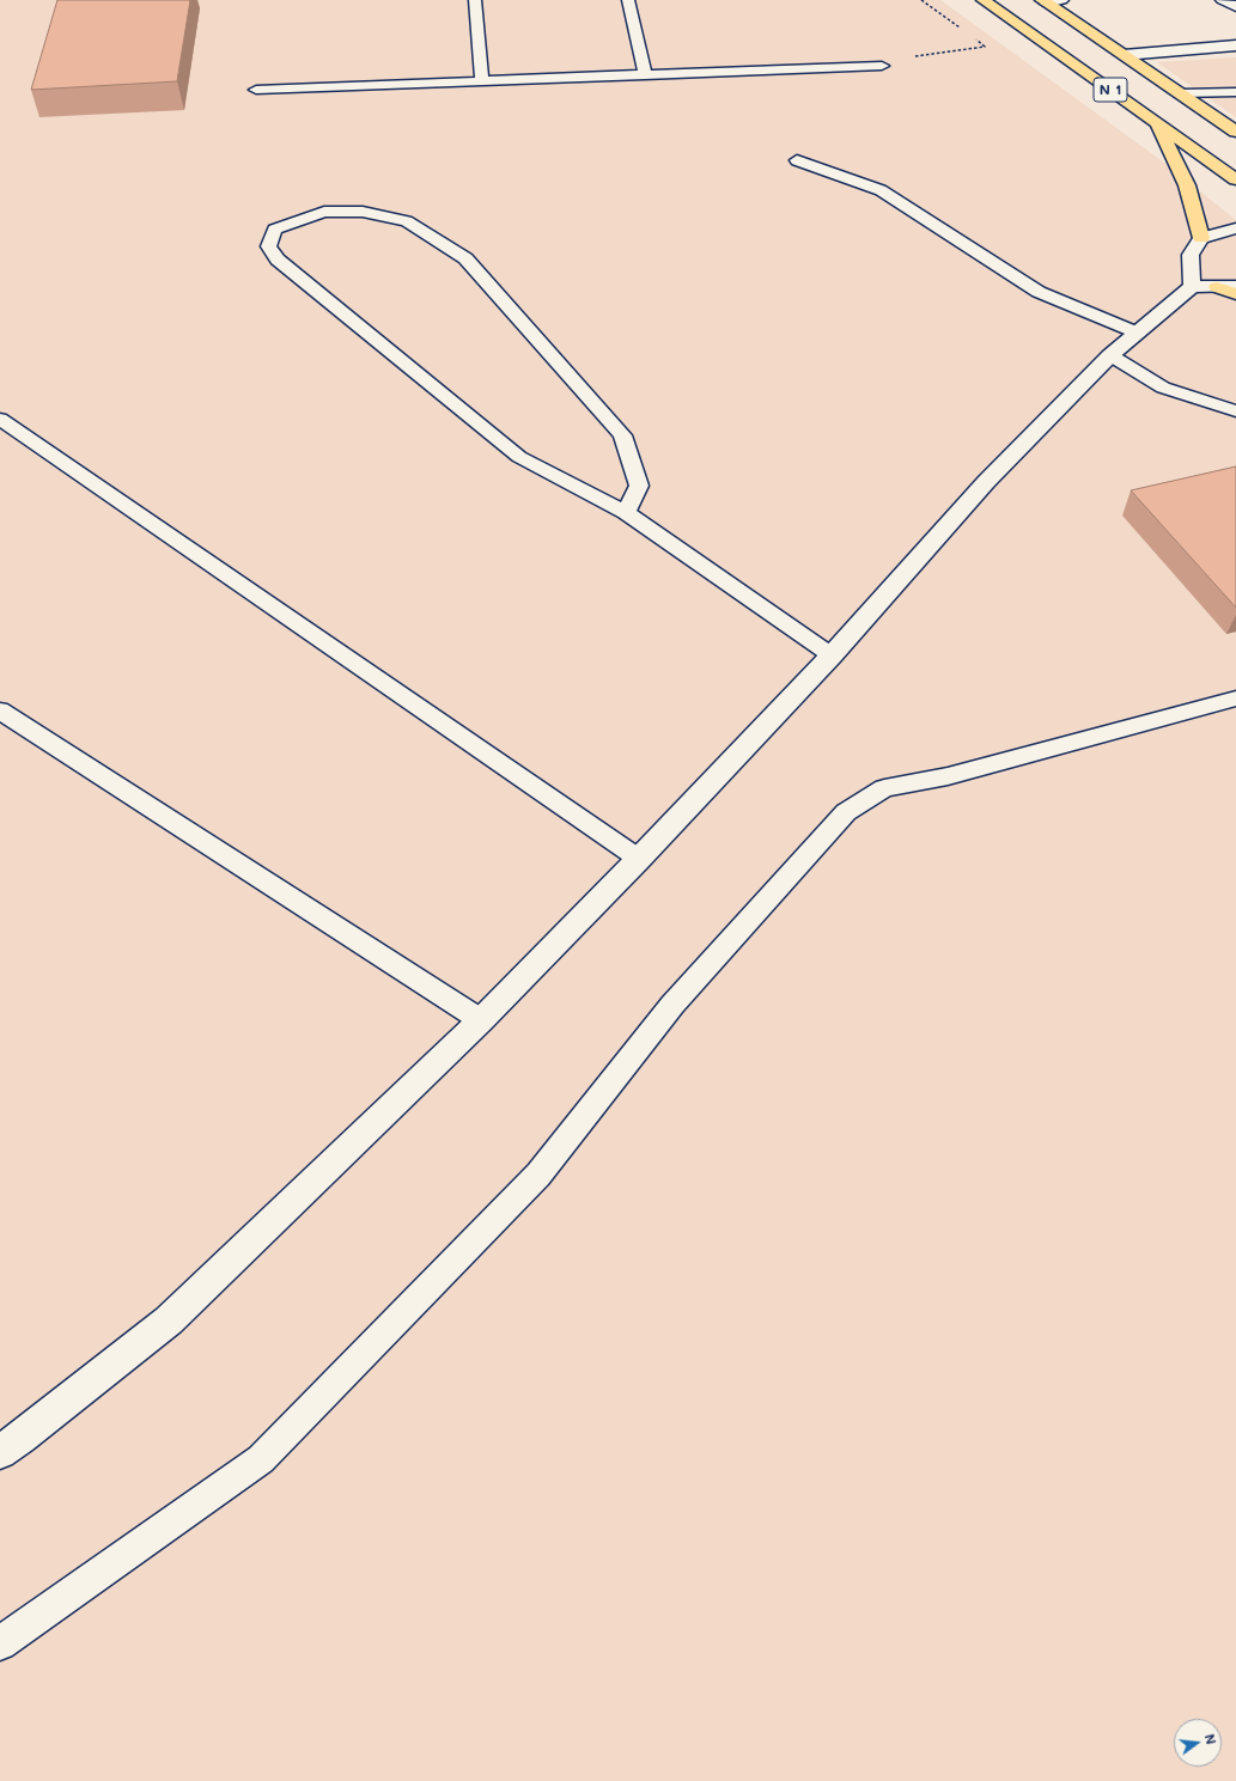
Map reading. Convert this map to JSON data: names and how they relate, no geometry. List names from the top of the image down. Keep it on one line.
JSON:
{"streets":{"highway":["N 1"]},"north":"right"}
